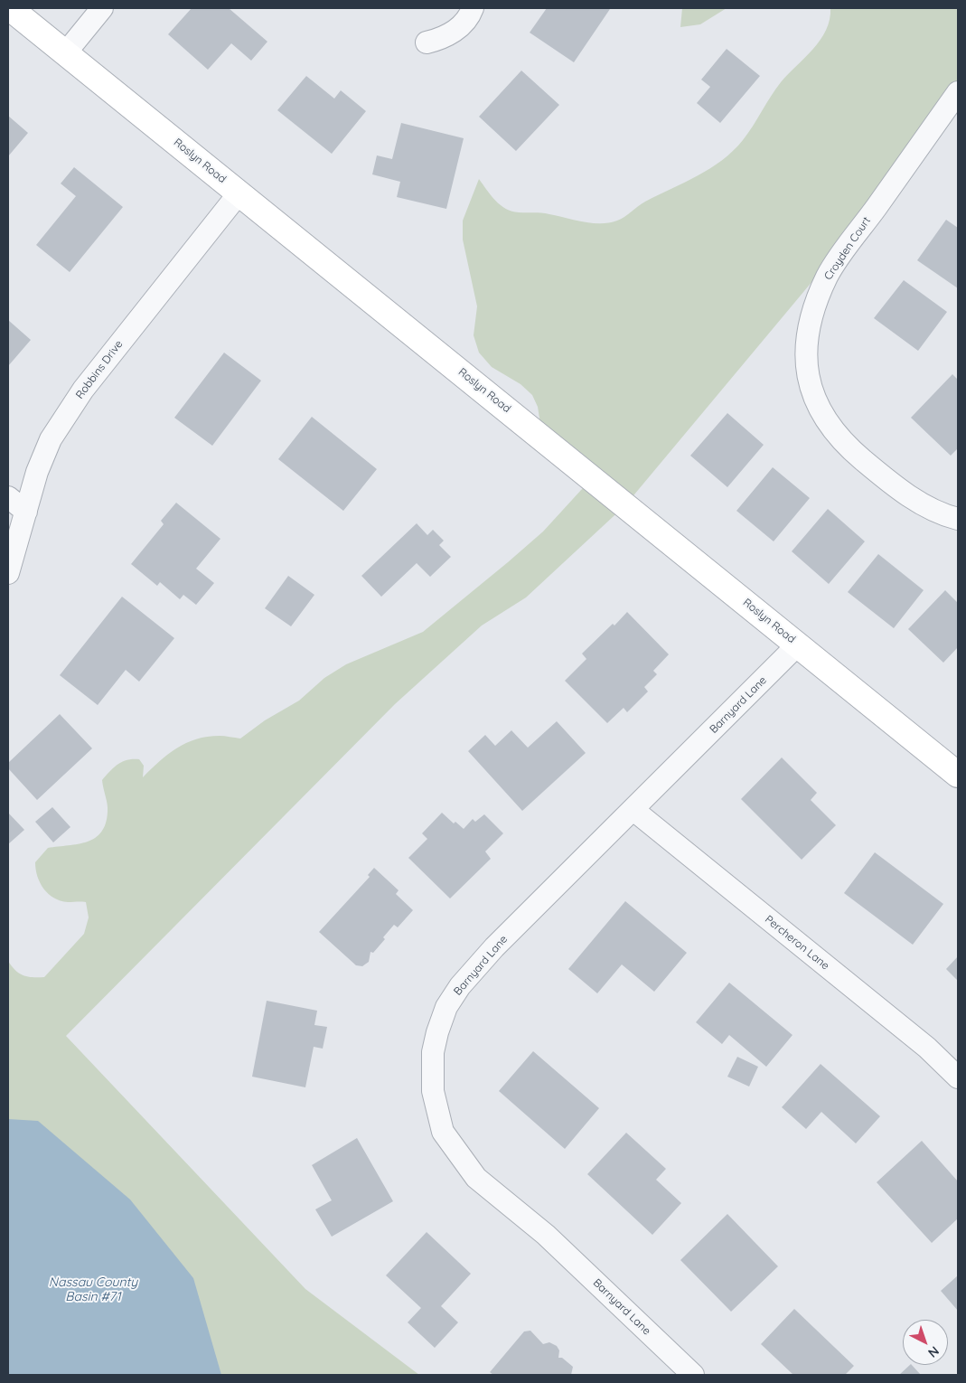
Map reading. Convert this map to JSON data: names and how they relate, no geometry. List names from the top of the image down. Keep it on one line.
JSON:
{"streets":{"main road":["Roslyn Road"],"street":["Croyden Court","Robbins Drive","Barnyard Lane","Percheron Lane"]},"crossings":[["Roslyn Road","Robbins Drive"],["Roslyn Road","Barnyard Lane"],["Barnyard Lane","Percheron Lane"]],"water":["Nassau County Basin #71"],"north":"bottom right"}
